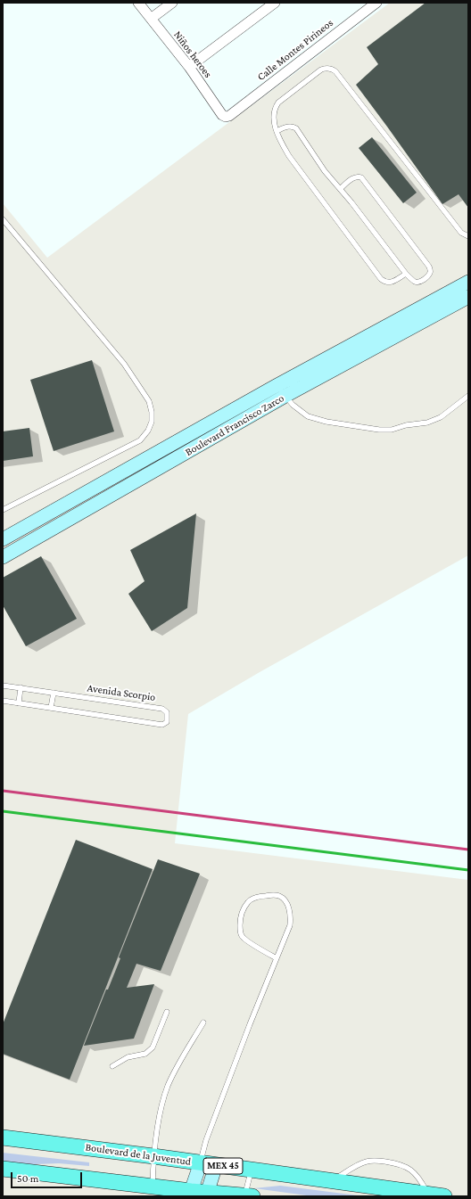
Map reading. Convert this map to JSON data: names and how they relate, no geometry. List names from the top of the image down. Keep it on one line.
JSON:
{"streets":{"main road":["Boulevard Francisco Zarco","Boulevard de la Juventud","MEX 45"],"street":["Calle Montes Pirineos","Niños heroes"],"lane":["Avenida Scorpio"]},"crossings":[["Calle Montes Pirineos","Niños heroes"]],"scale_bar":"50 m"}
